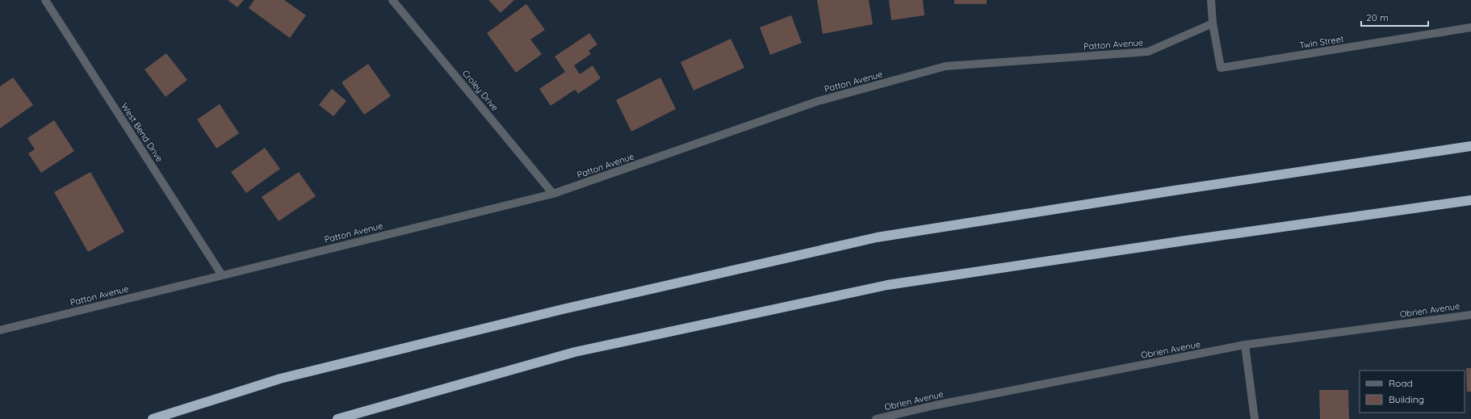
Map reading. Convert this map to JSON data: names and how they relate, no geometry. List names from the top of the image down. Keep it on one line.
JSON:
{"streets":{"street":["Twin Street","Patton Avenue","Croley Drive","West Bend Drive","Obrien Avenue"]},"crossings":[["Twin Street","Patton Avenue"],["Patton Avenue","Croley Drive"],["Patton Avenue","West Bend Drive"]],"legend":["Road","Building"],"scale_bar":"20 m"}
